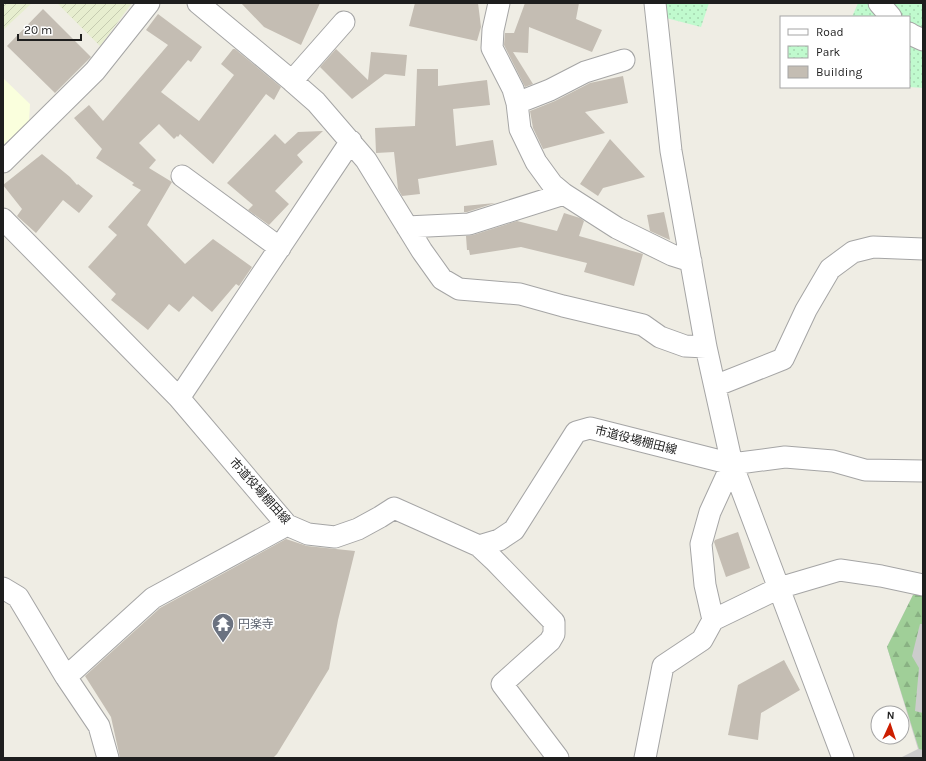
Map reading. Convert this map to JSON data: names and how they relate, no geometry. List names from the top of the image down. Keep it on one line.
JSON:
{"streets":{"street":["市道役場棚田線"]},"places":{"temple":["円楽寺"]},"legend":["Road","Park","Building"],"scale_bar":"20 m","north":"top"}
